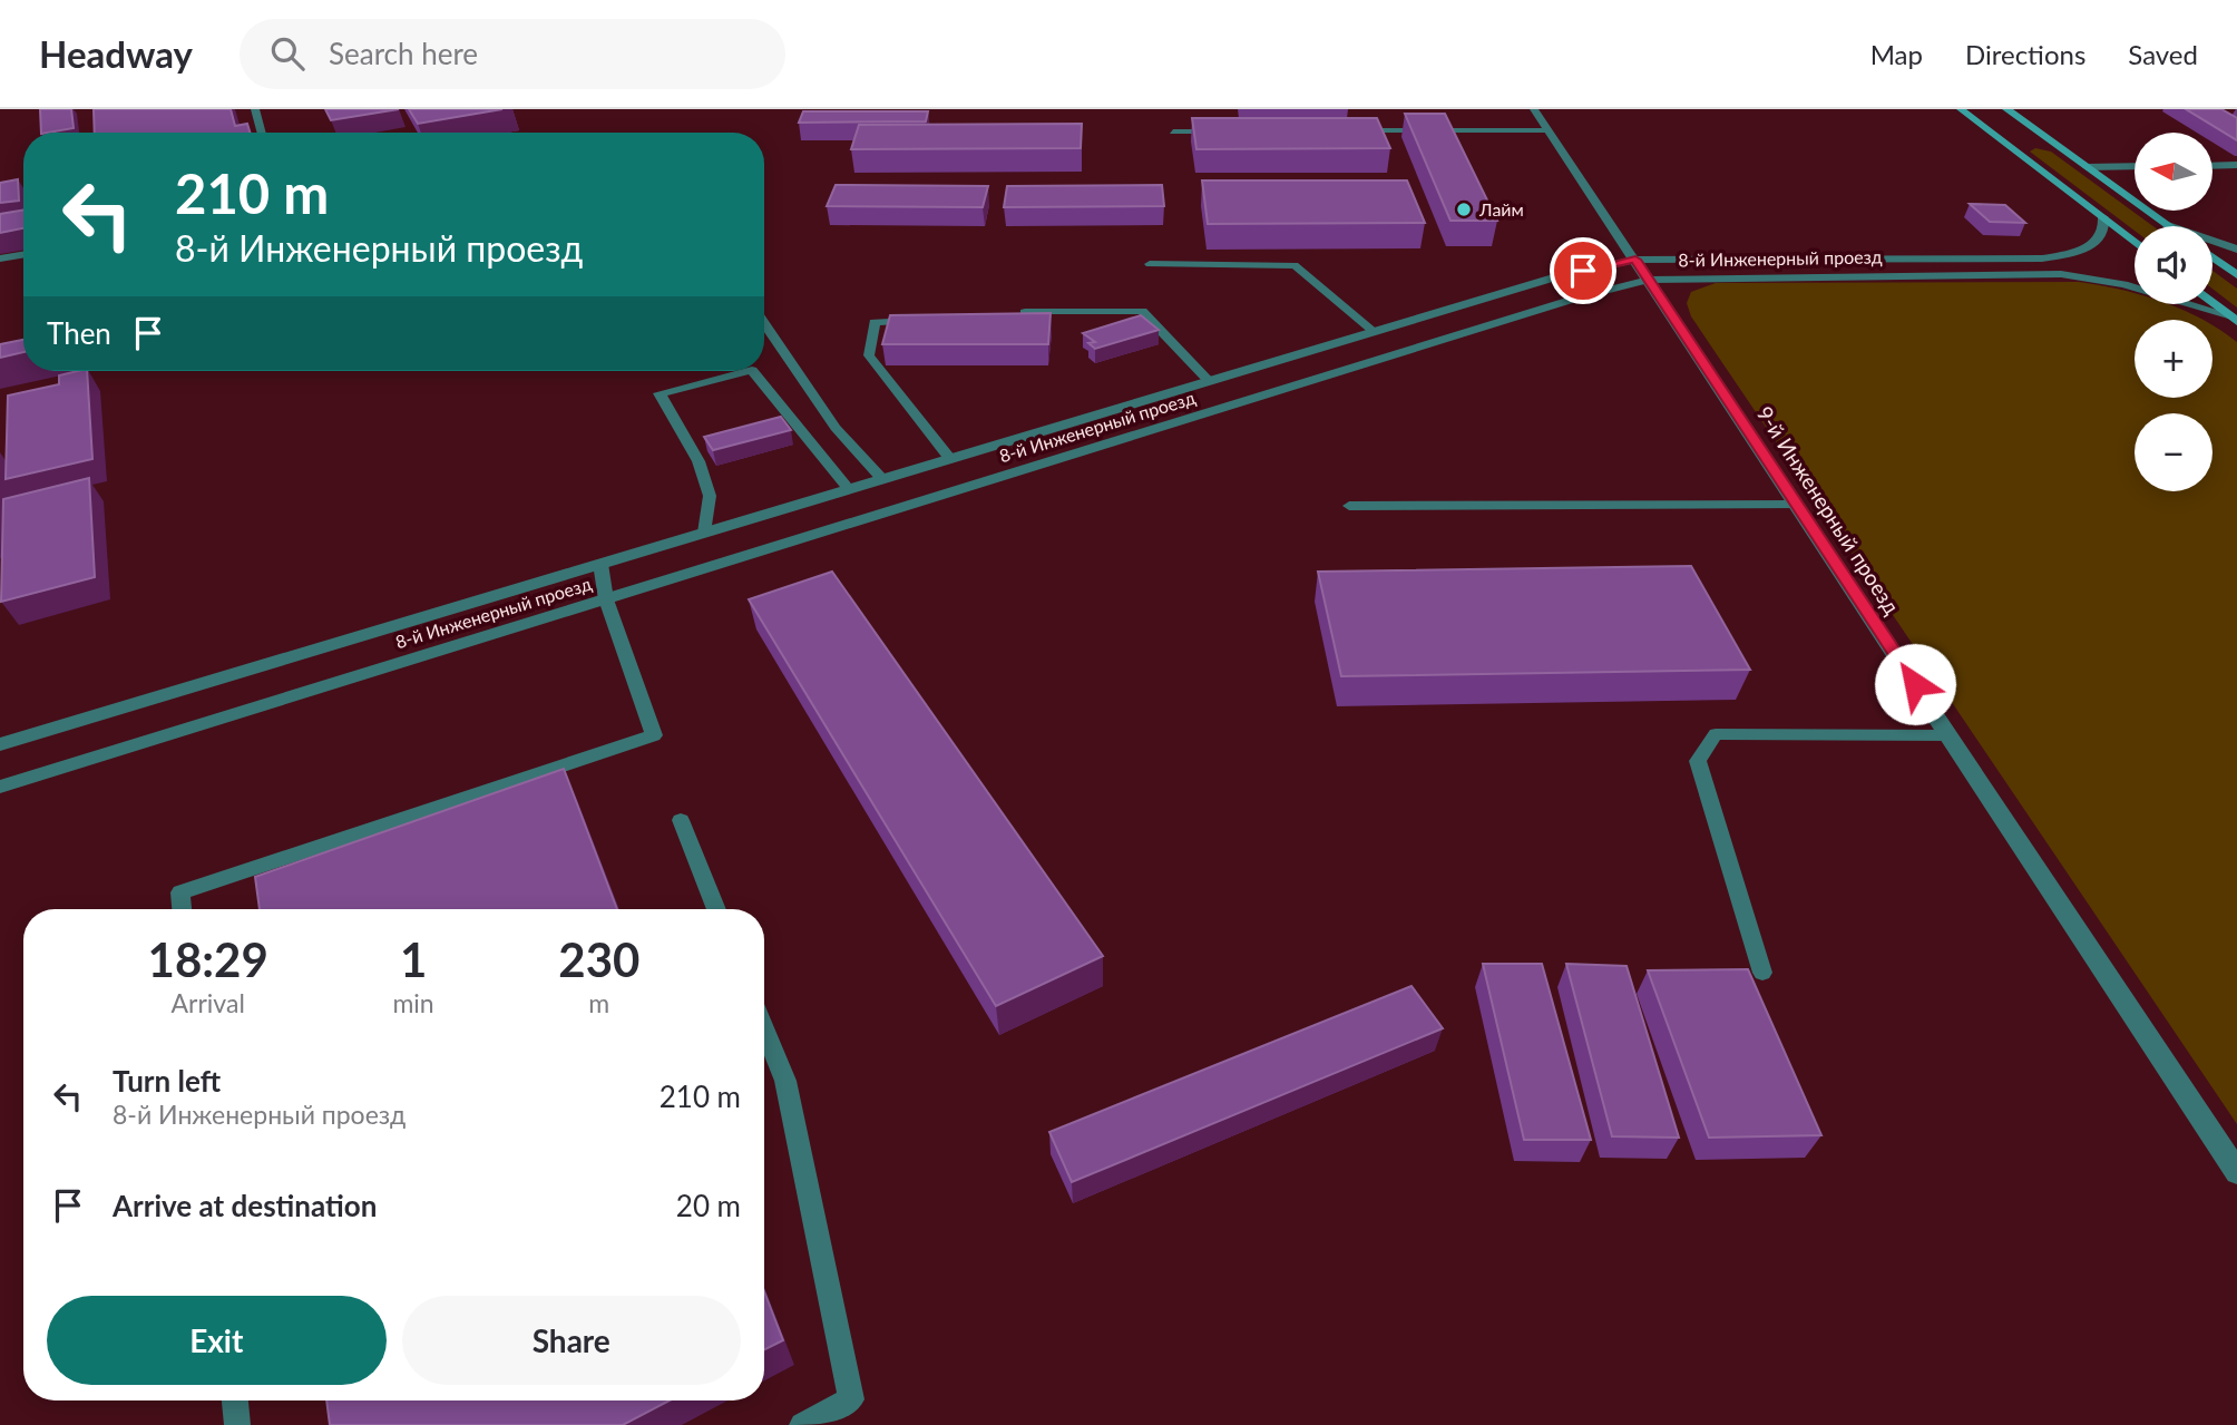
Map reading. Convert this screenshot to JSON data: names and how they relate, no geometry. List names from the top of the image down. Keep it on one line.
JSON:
{"streets":{"street":["8-й Инженерный проезд","9-й Инженерный проезд"]},"crossings":[["8-й Инженерный проезд","9-й Инженерный проезд"]],"places":["Лайм"],"north":"left","page":{"header":"Headway","search":"Search here","nav":["Map","Directions","Saved"],"map_buttons":["+","−"],"turn":["210 m","8-й Инженерный проезд"],"then":"Then","eta":["18:29","Arrival","1","min","230","m"],"list":[{"name":"Turn left","note":"8-й Инженерный проезд","value":"210 m"},{"name":"Arrive at destination","value":"20 m"}],"buttons":["Exit","Share"]}}
